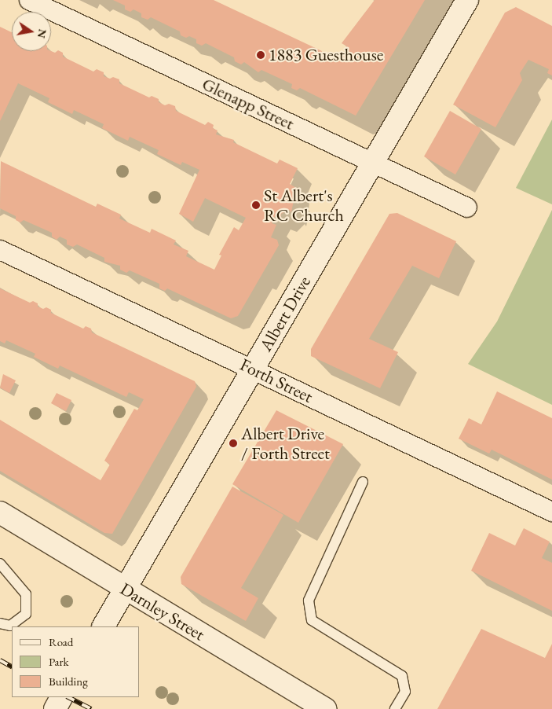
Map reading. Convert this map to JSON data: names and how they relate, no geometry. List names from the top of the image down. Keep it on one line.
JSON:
{"streets":{"street":["Glenapp Street","Albert Drive","Forth Street","Darnley Street"]},"crossings":[["Glenapp Street","Albert Drive"],["Albert Drive","Forth Street"],["Albert Drive","Darnley Street"]],"places":["1883 Guesthouse","St Albert's RC Church","Albert Drive / Forth Street"],"legend":["Road","Park","Building"],"north":"right"}
